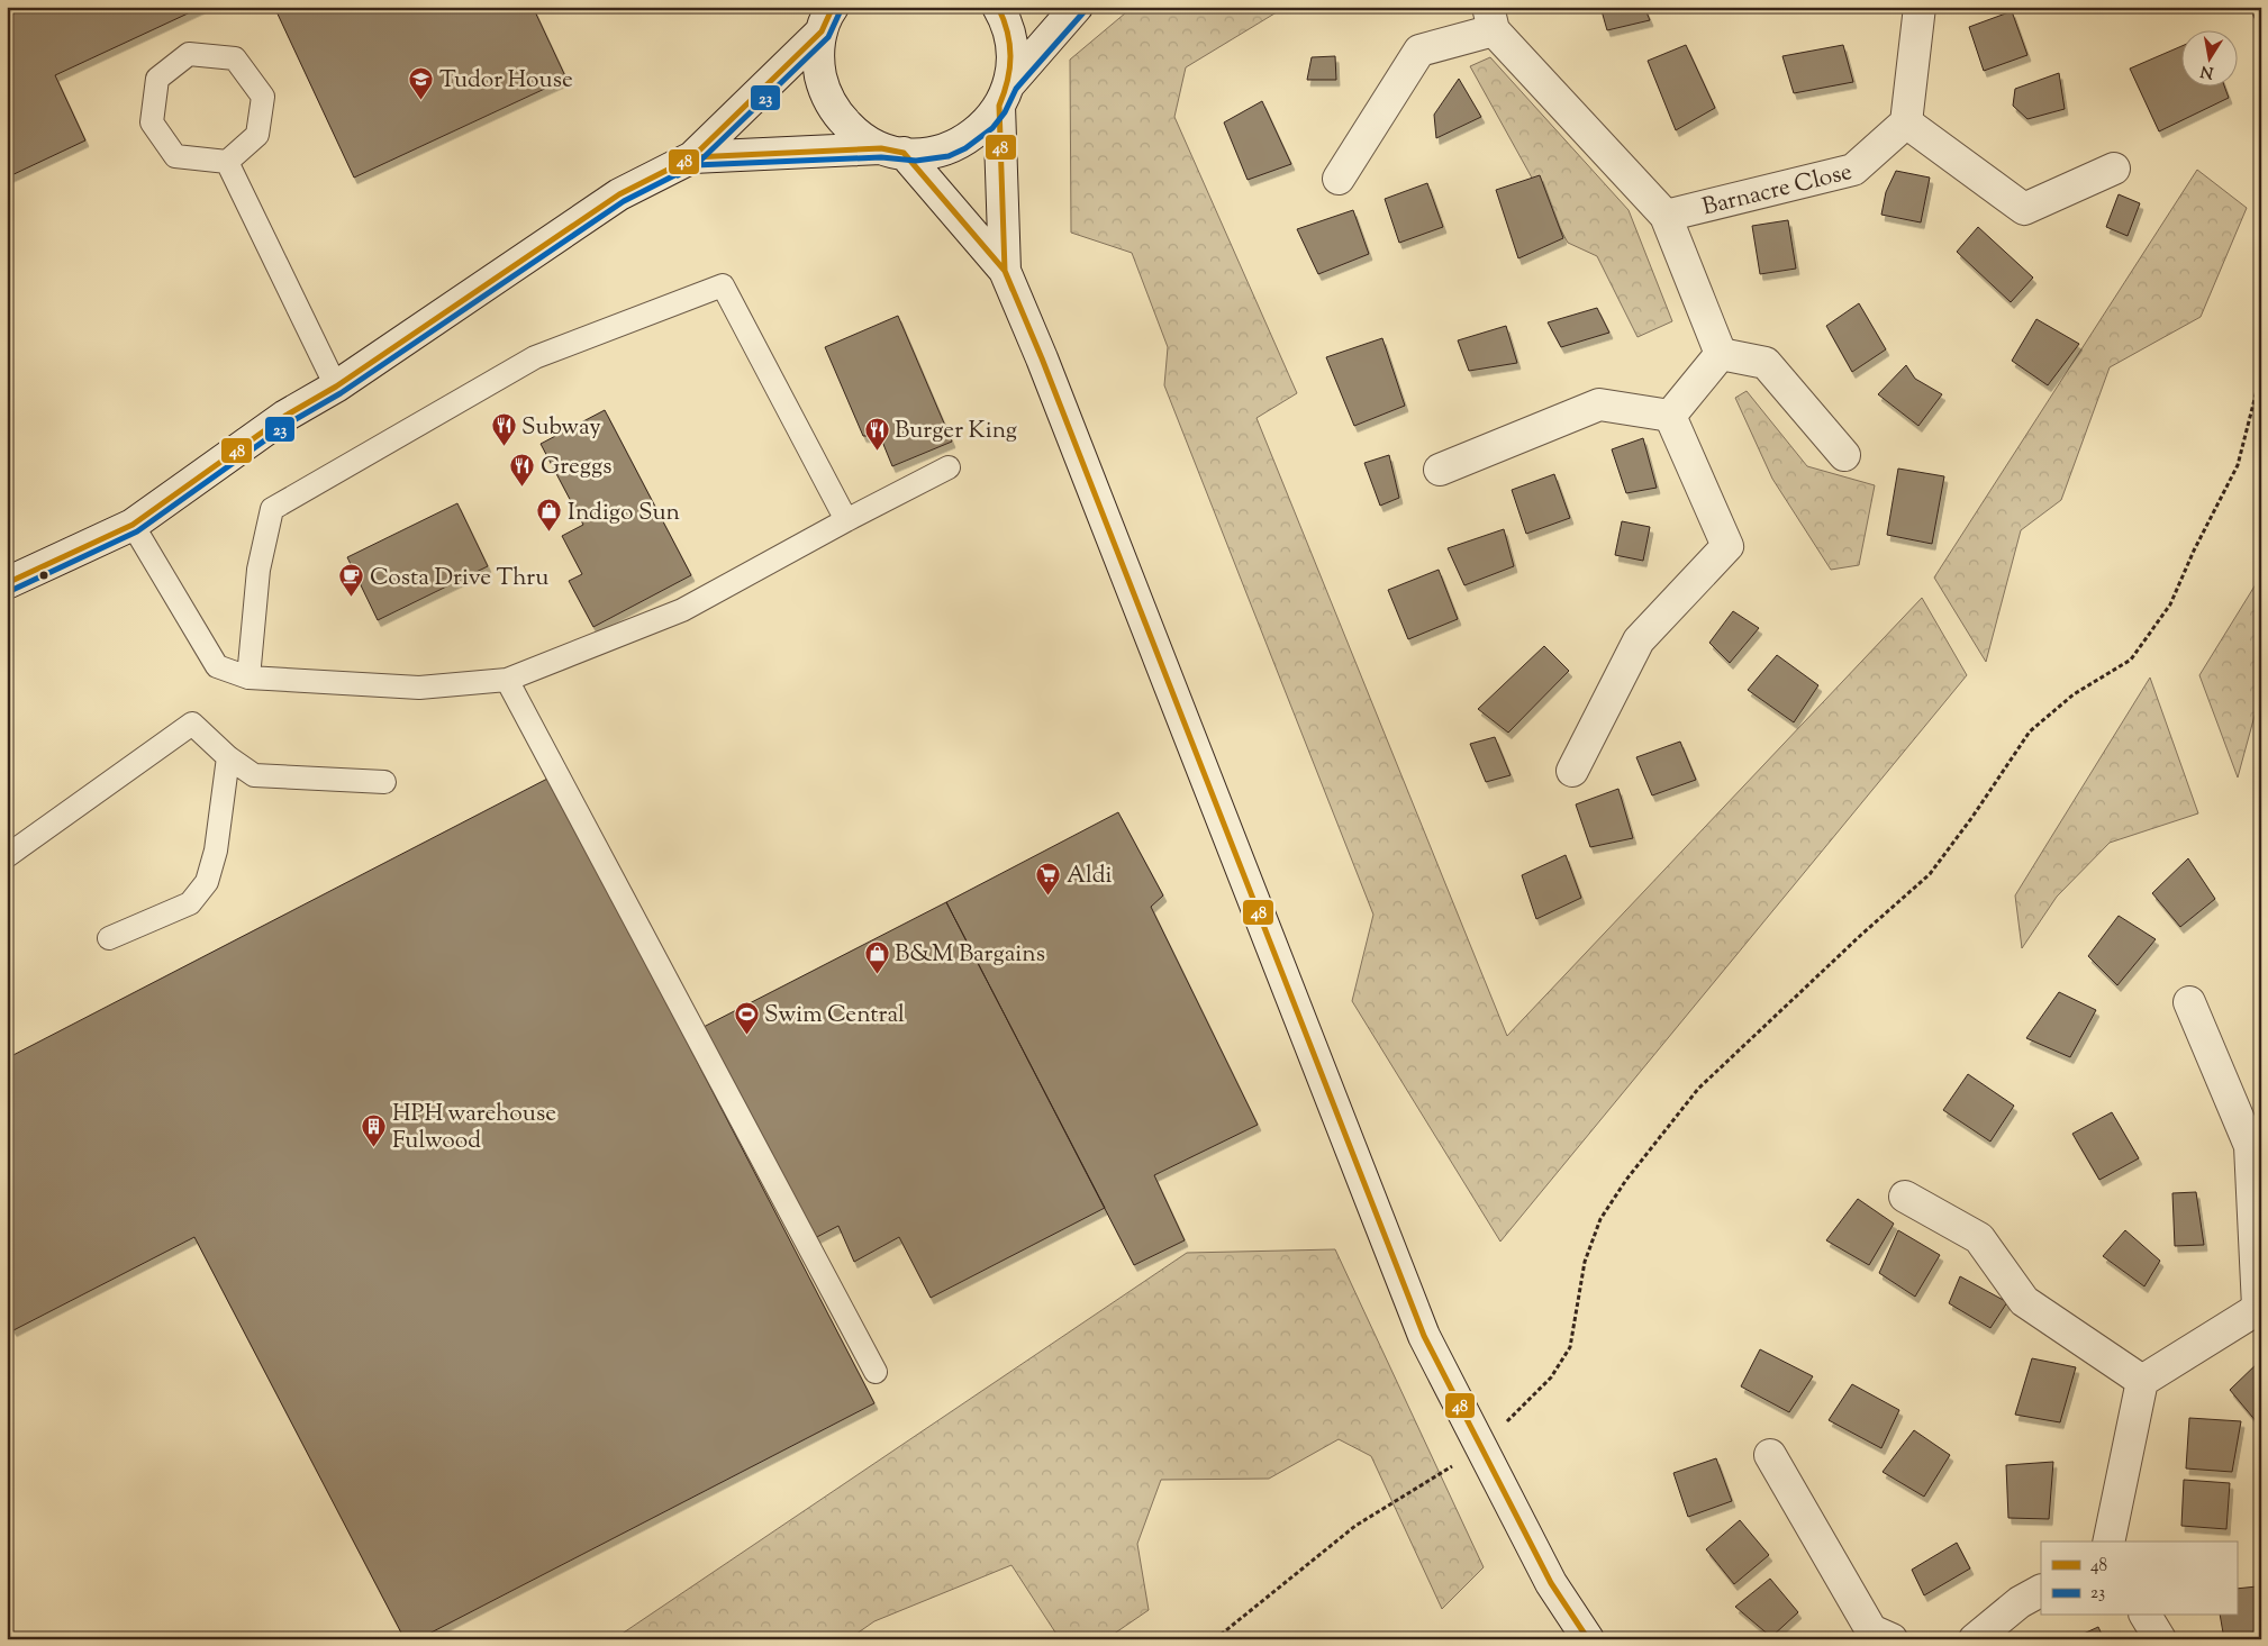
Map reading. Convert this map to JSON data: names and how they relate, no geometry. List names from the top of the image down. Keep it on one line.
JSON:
{"streets":{"street":["Barnacre Close"]},"places":{"school or university":["Tudor House"],"restaurant":["Subway","Burger King","Greggs"],"shop":["Indigo Sun","B&M Bargains"],"cafe":["Costa Drive Thru"],"supermarket":["Aldi"],"sports":["Swim Central"],"building":["HPH warehouse Fulwood"]},"lines":["transit line 48","transit line 23"],"legend":["48","23"],"north":"bottom"}
